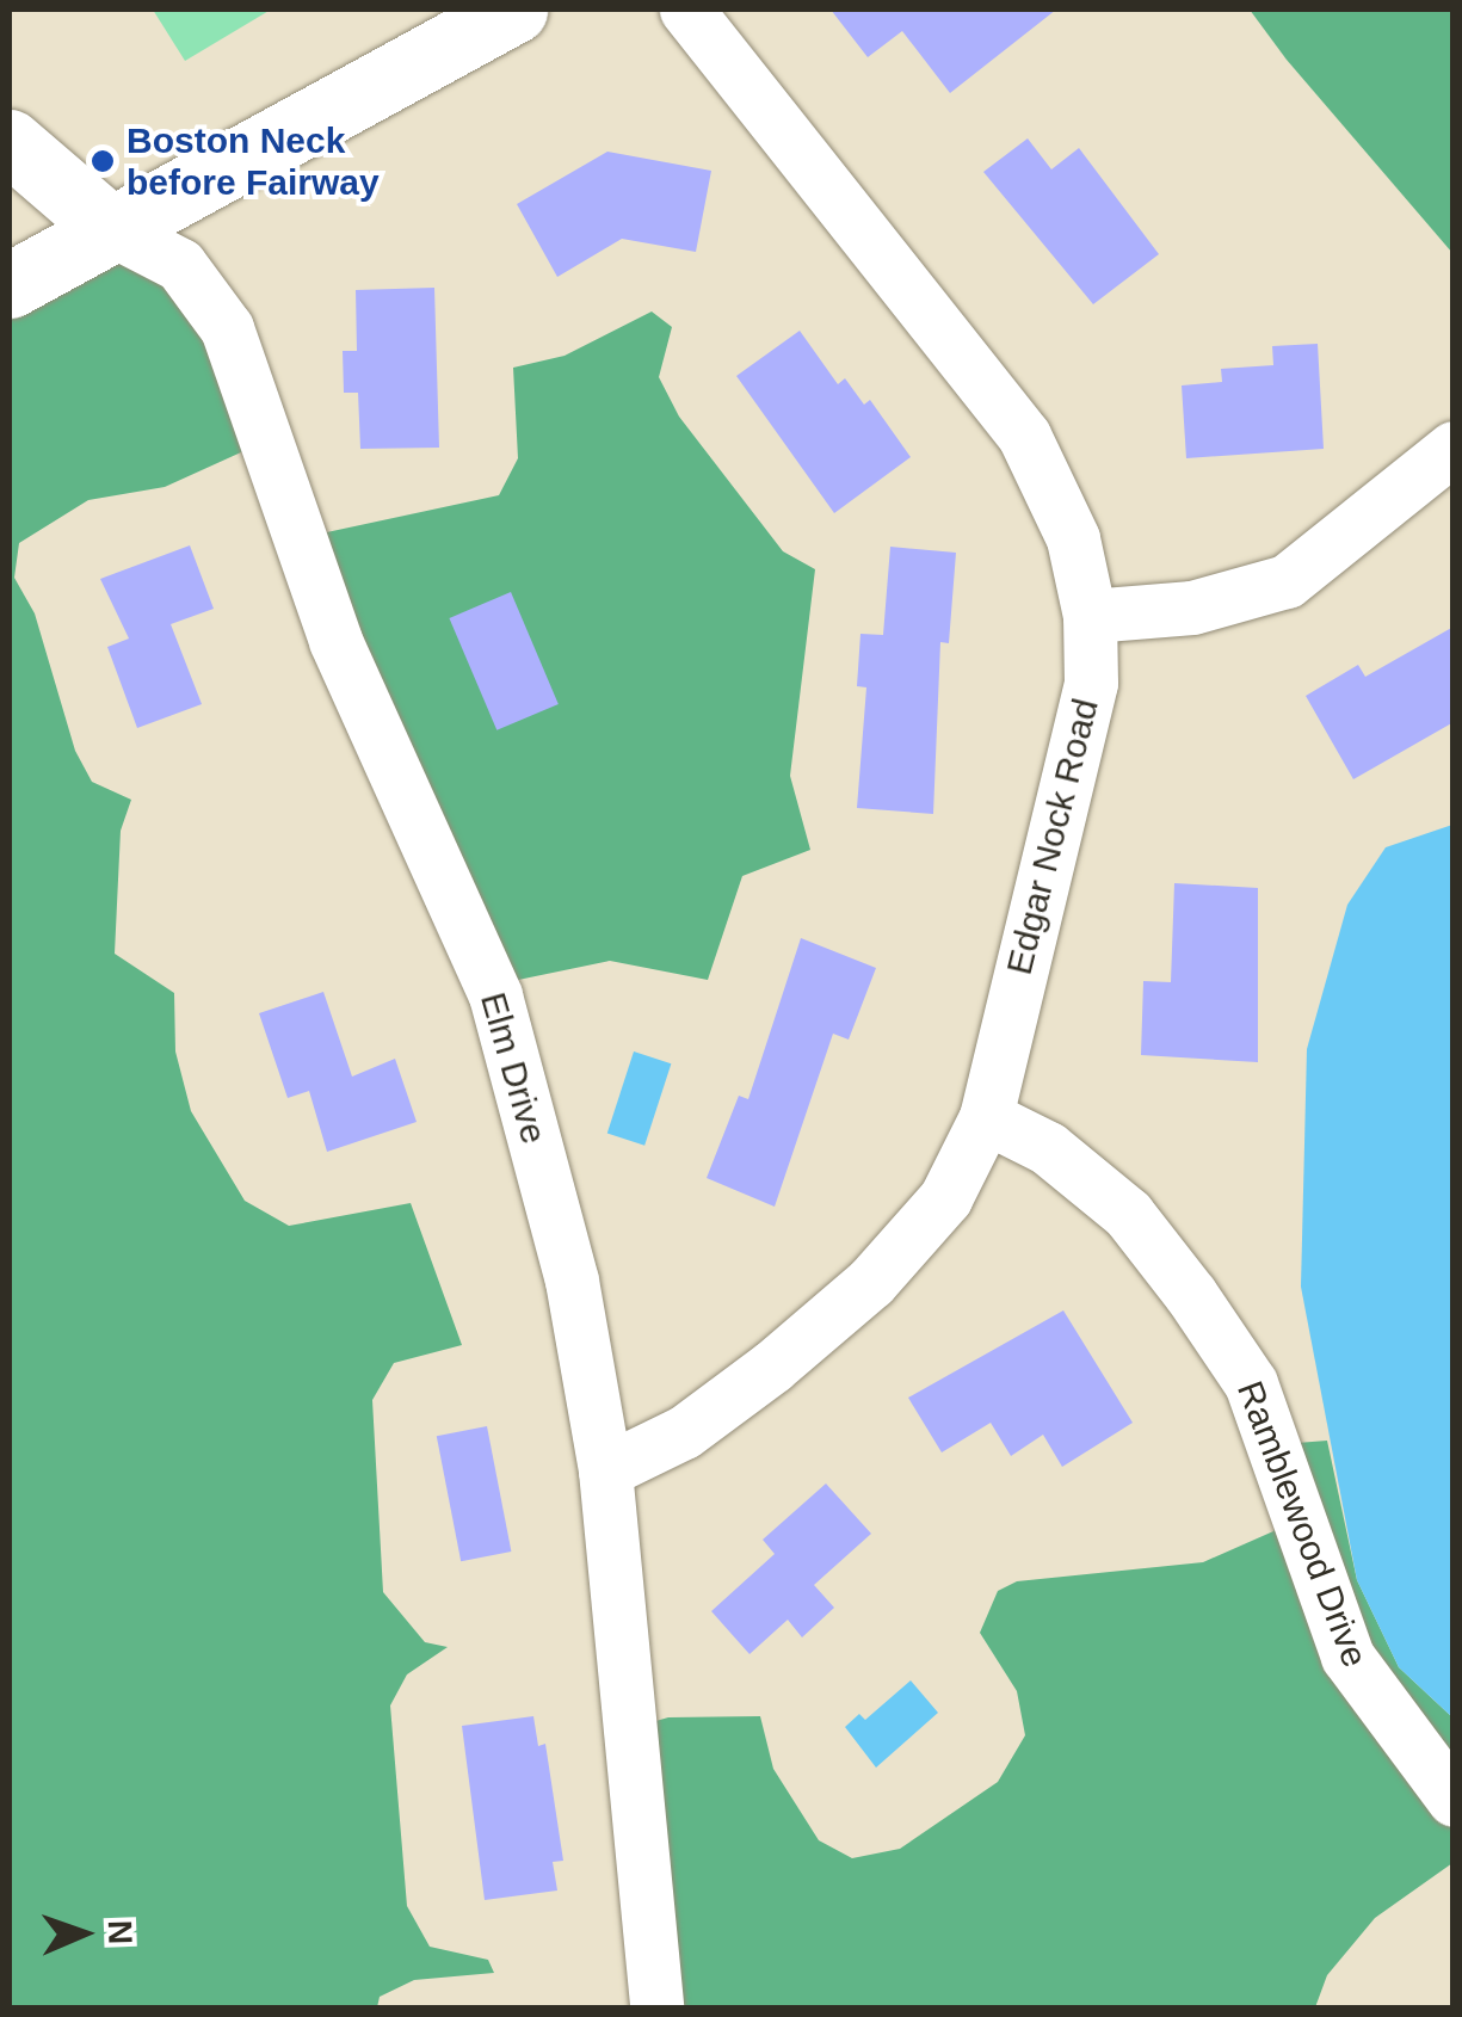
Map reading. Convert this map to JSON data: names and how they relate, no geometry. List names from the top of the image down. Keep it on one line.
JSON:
{"streets":{"street":["Edgar Nock Road","Elm Drive","Ramblewood Drive"]},"crossings":[["Edgar Nock Road","Elm Drive"],["Edgar Nock Road","Ramblewood Drive"]],"places":["Boston Neck before Fairway"],"north":"right"}
